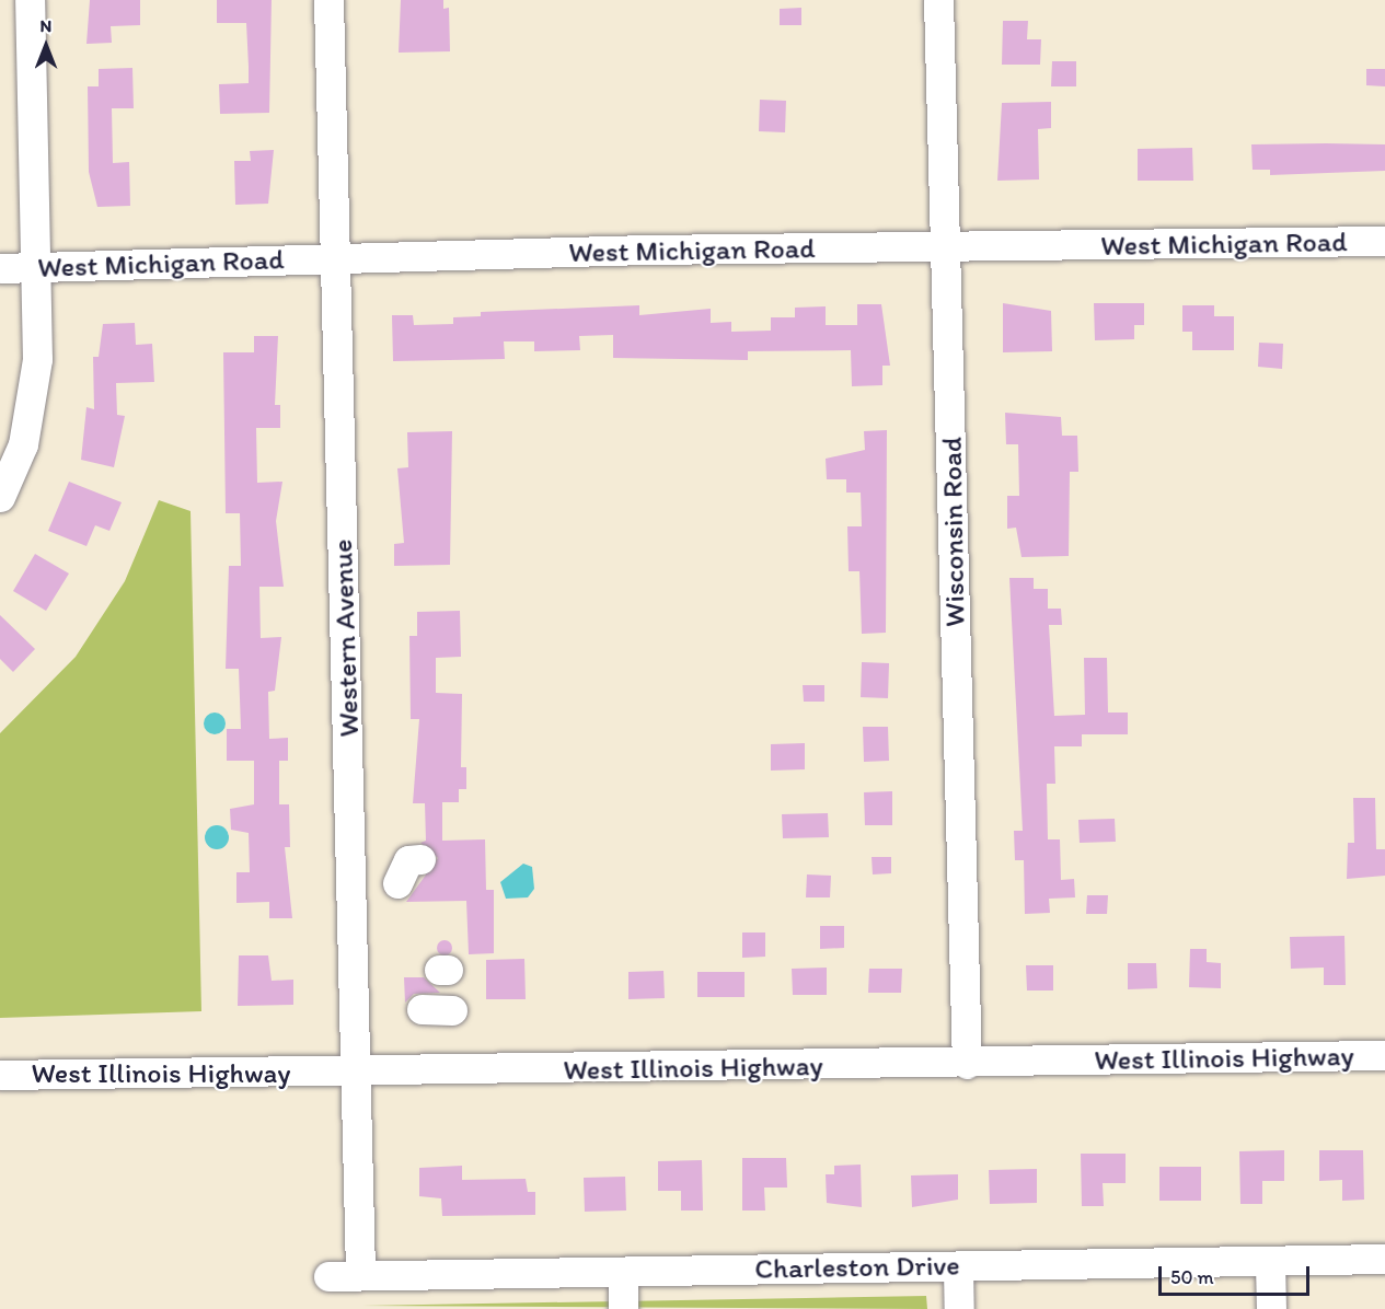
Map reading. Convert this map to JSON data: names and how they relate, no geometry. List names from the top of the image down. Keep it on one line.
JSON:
{"streets":{"street":["West Michigan Road","Wisconsin Road","Western Avenue","West Illinois Highway","Charleston Drive"]},"crossings":[["West Michigan Road","Wisconsin Road"],["West Michigan Road","Western Avenue"],["Wisconsin Road","West Illinois Highway"],["Western Avenue","West Illinois Highway"],["Western Avenue","Charleston Drive"]],"scale_bar":"50 m","north":"top"}
